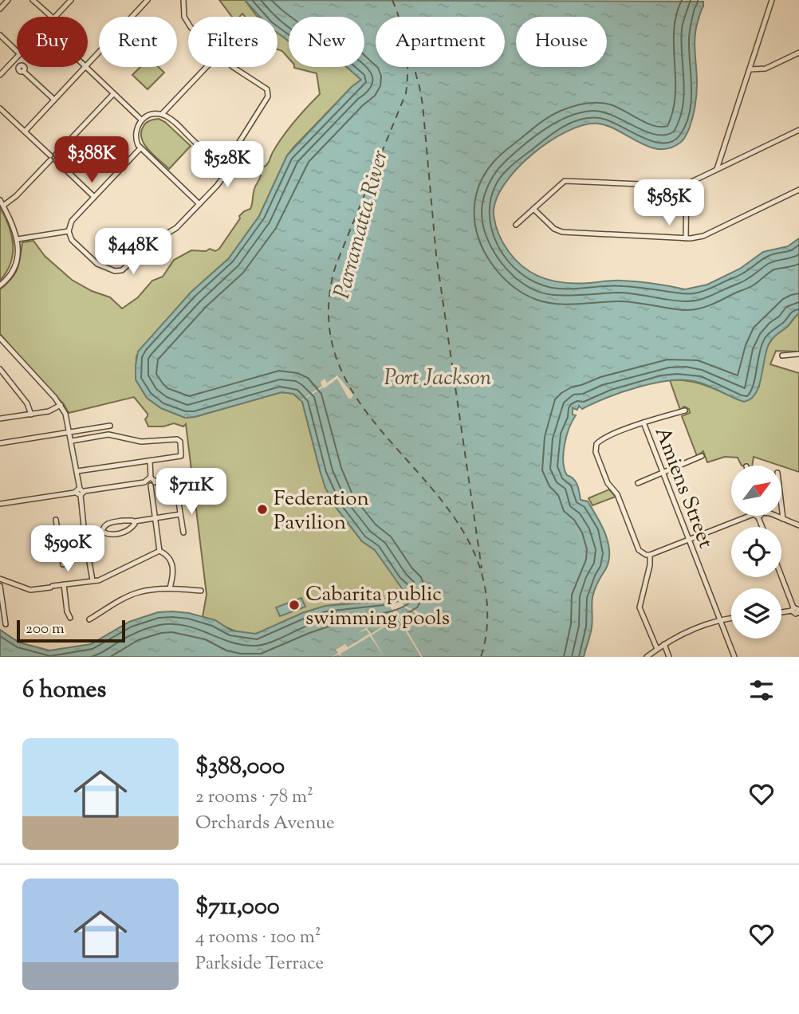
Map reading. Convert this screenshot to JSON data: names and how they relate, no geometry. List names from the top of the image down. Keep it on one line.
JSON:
{"streets":{"street":["Amiens Street"]},"water":["Parramatta River","Port Jackson"],"places":["Federation Pavilion","Cabarita public swimming pools"],"scale_bar":"200 m","north":"top right","page":{"chip":["Buy","Rent","Filters","New","Apartment","House"],"price":["$388K","$528K","$585K","$448K","$711K","$590K"],"scale":"200 m","heading":"6 homes","list":[{"name":"$388,000","note":"2 rooms · 78 m² · Orchards Avenue"},{"name":"$711,000","note":"4 rooms · 100 m² · Parkside Terrace"}]}}
